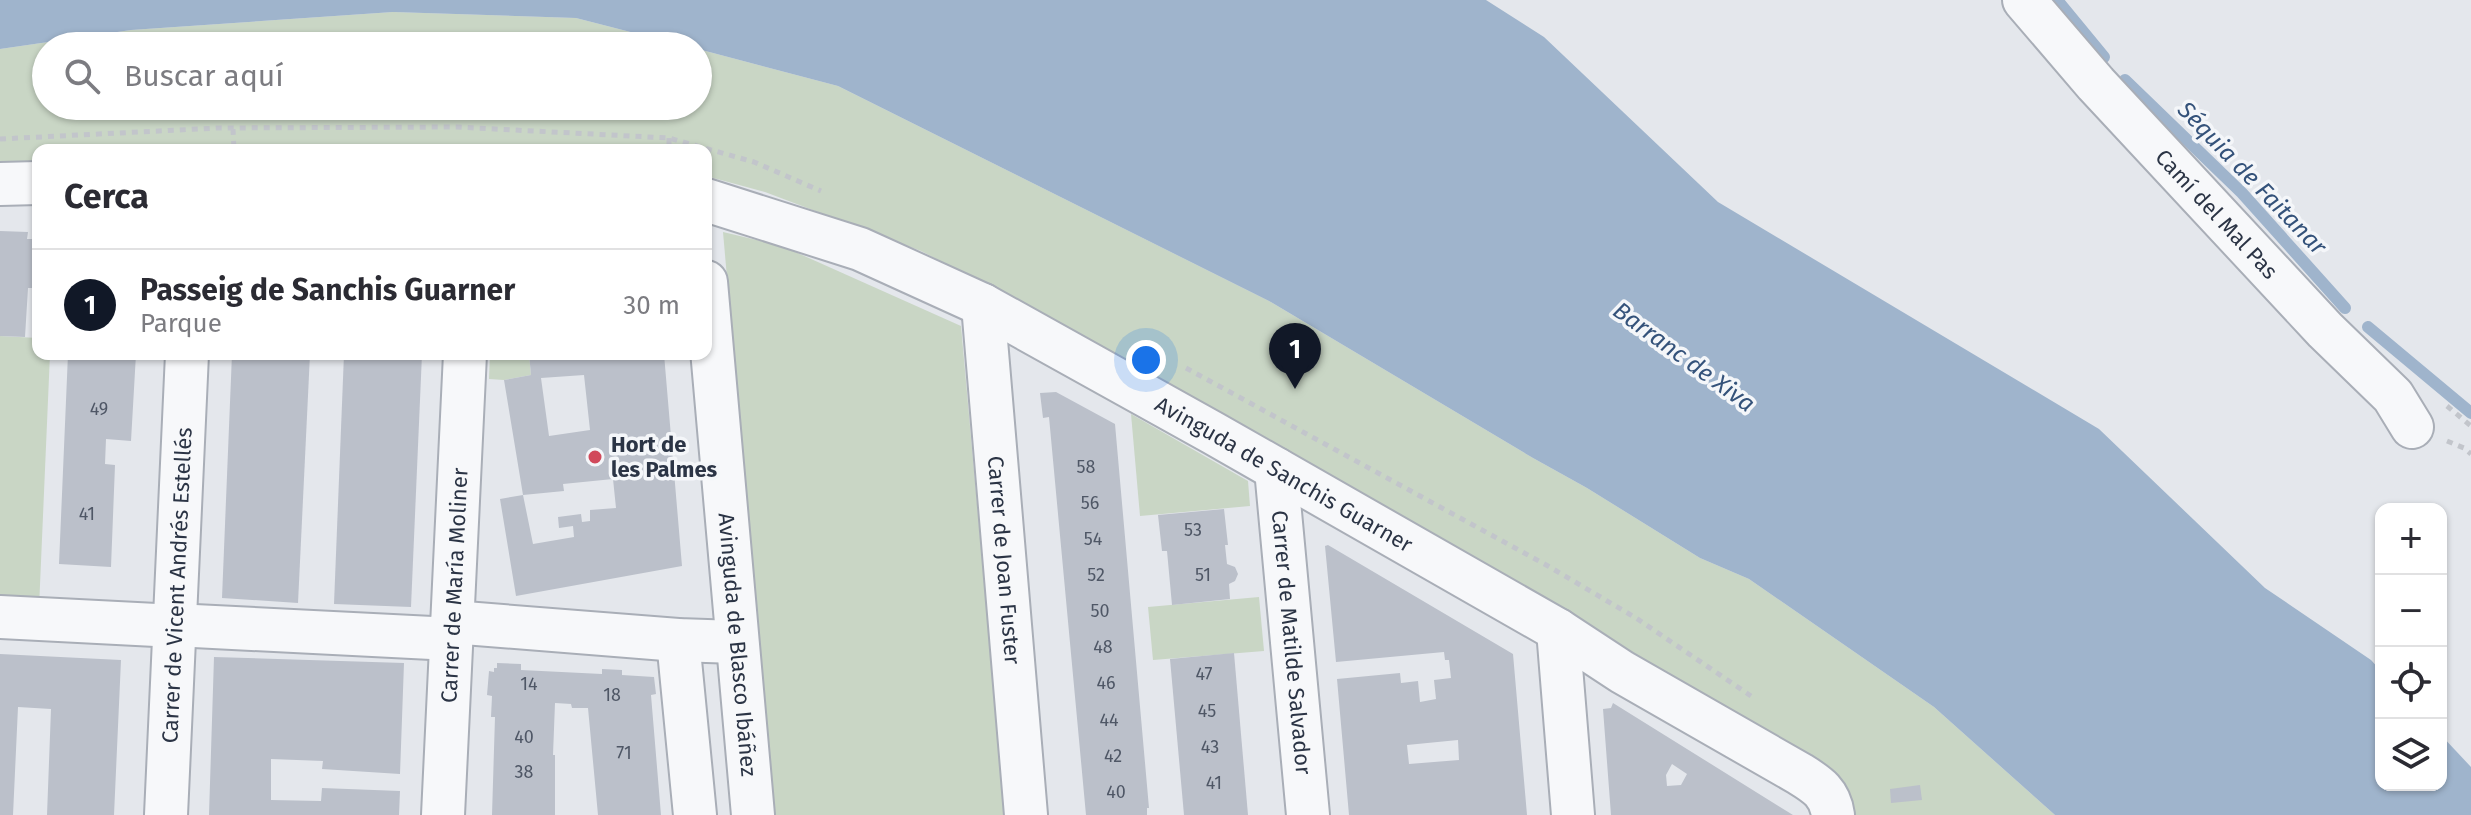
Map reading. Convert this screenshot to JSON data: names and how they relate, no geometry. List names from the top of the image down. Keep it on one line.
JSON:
{"streets":{"street":["Camí del Mal Pas","Avinguda de Sanchis Guarner","Carrer de Joan Fuster","Carrer de Vicent Andrés Estellés","Carrer de María Moliner","Carrer de Matilde Salvador","Avinguda de Blasco Ibáñez"]},"crossings":[["Avinguda de Sanchis Guarner","Carrer de Joan Fuster"],["Avinguda de Sanchis Guarner","Carrer de Matilde Salvador"]],"water":["Séquia de Faitanar","Barranc de Xiva"],"places":["Hort de les Palmes"],"house_numbers":["49","58","56","41","53","54","52","51","50","48","47","46","14","18","45","44","40","43","71","42","38","41","40"],"page":{"search":"Buscar aquí","heading":"Cerca","list":[{"mark":"1","name":"Passeig de Sanchis Guarner","note":"Parque","value":"30 m"}],"pins":"1","map_buttons":["+","−"]}}
